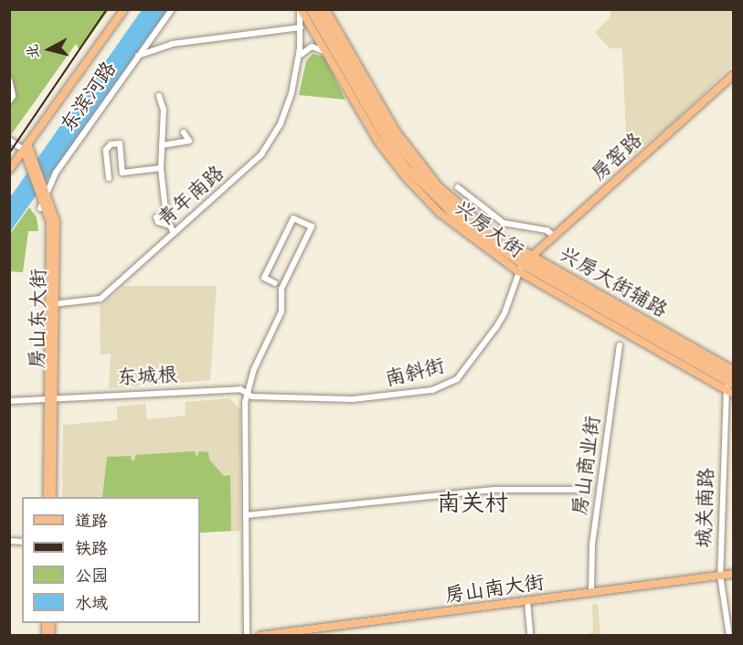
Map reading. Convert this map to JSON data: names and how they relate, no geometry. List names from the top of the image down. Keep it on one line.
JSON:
{"streets":{"main road":["房窑路","兴房大街","兴房大街辅路","房山东大街","房山南大街"],"street":["东滨河路","青年南路","南斜街","东城根","房山商业街","城关南路"]},"crossings":[["东滨河路","房山东大街"],["房窑路","兴房大街"],["房窑路","兴房大街辅路"],["房窑路","南斜街"],["青年南路","兴房大街"],["青年南路","房山东大街"],["兴房大街","兴房大街辅路"],["兴房大街","南斜街"],["兴房大街","城关南路"],["兴房大街辅路","南斜街"],["房山东大街","东城根"],["南斜街","东城根"],["房山商业街","房山南大街"],["城关南路","房山南大街"]],"districts":["南关村"],"legend":["道路","铁路","公园","水域"],"north":"left"}
